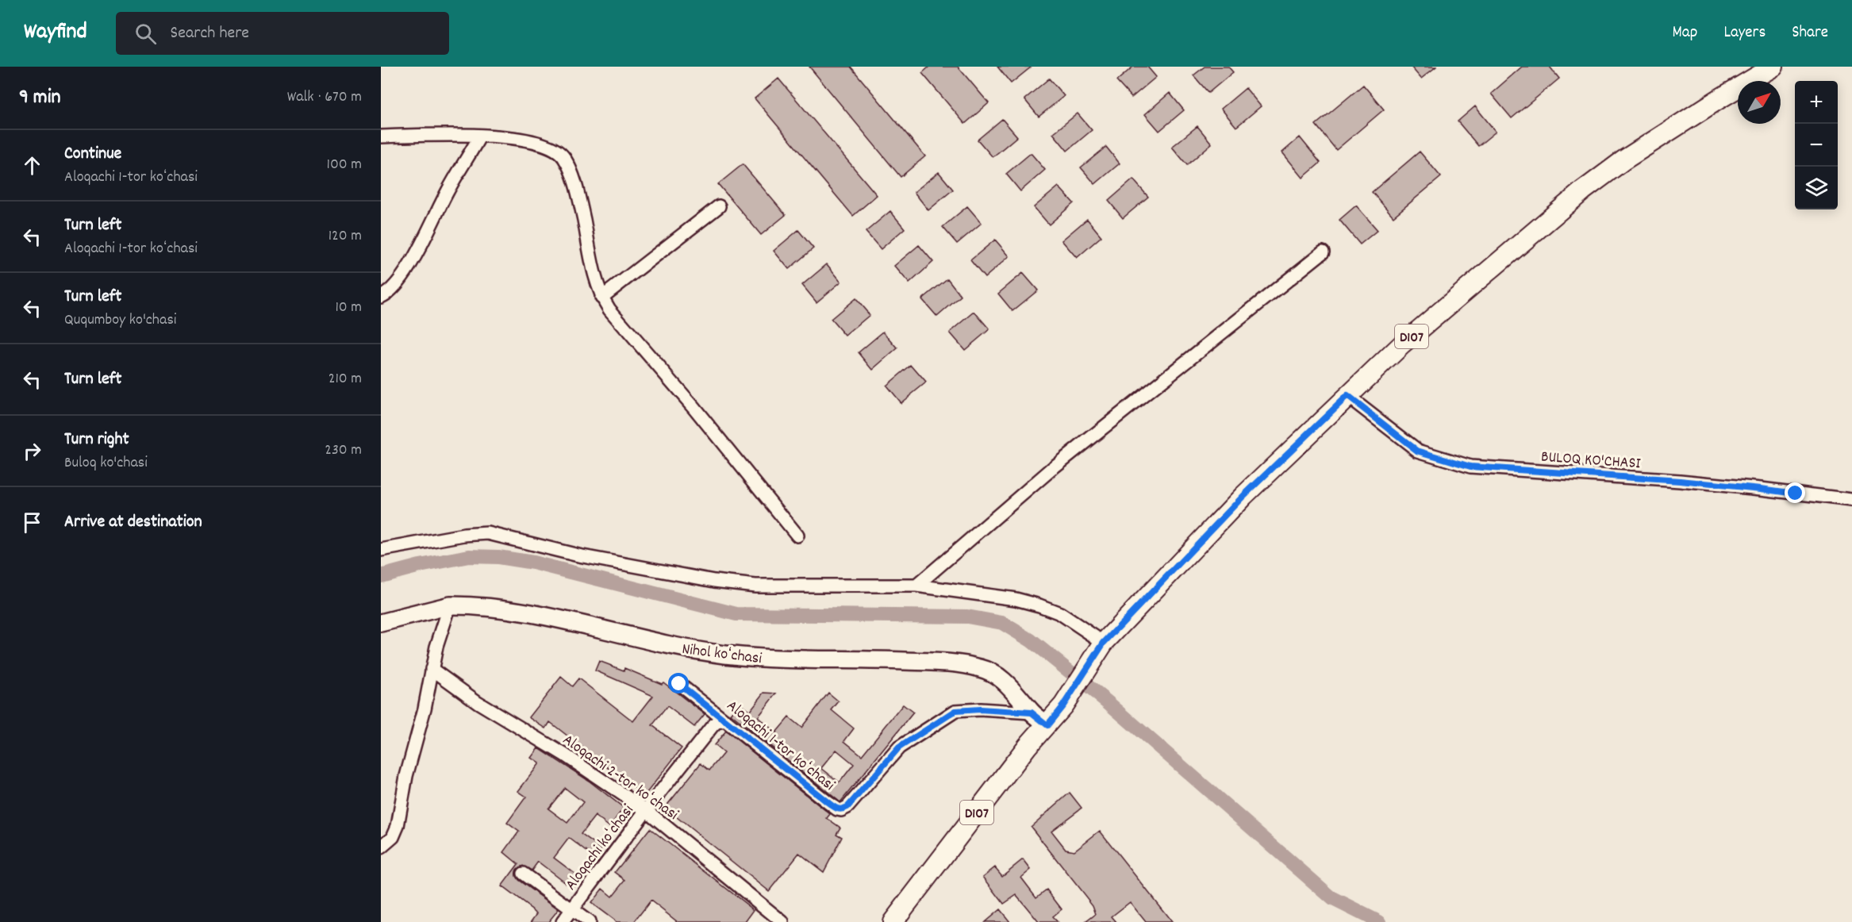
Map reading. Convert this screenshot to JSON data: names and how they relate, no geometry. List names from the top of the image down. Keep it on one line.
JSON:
{"streets":{"main road":["D107","Nihol koʻchasi"],"street":["BULOQ KO'CHASI","Aloqachi 1-tor koʻchasi","Aloqachi 2-tor koʻchasi","Aloqachi koʻchasi"]},"crossings":[["D107","BULOQ KO'CHASI"],["D107","Nihol koʻchasi"],["Nihol koʻchasi","Aloqachi 1-tor koʻchasi"],["Aloqachi 1-tor koʻchasi","Aloqachi koʻchasi"],["Aloqachi 2-tor koʻchasi","Aloqachi koʻchasi"]],"north":"top right","page":{"header":"Wayfind","search":"Search here","nav":["Map","Layers","Share"],"heading":["9 min","Walk · 670 m"],"map_buttons":["+","−"],"list":[["Continue","Aloqachi 1-tor koʻchasi","100 m"],["Turn left","Aloqachi 1-tor koʻchasi","120 m"],["Turn left","Ququmboy ko'chasi","10 m"],["Turn left","210 m"],["Turn right","Buloq ko'chasi","230 m"],"Arrive at destination"]}}
